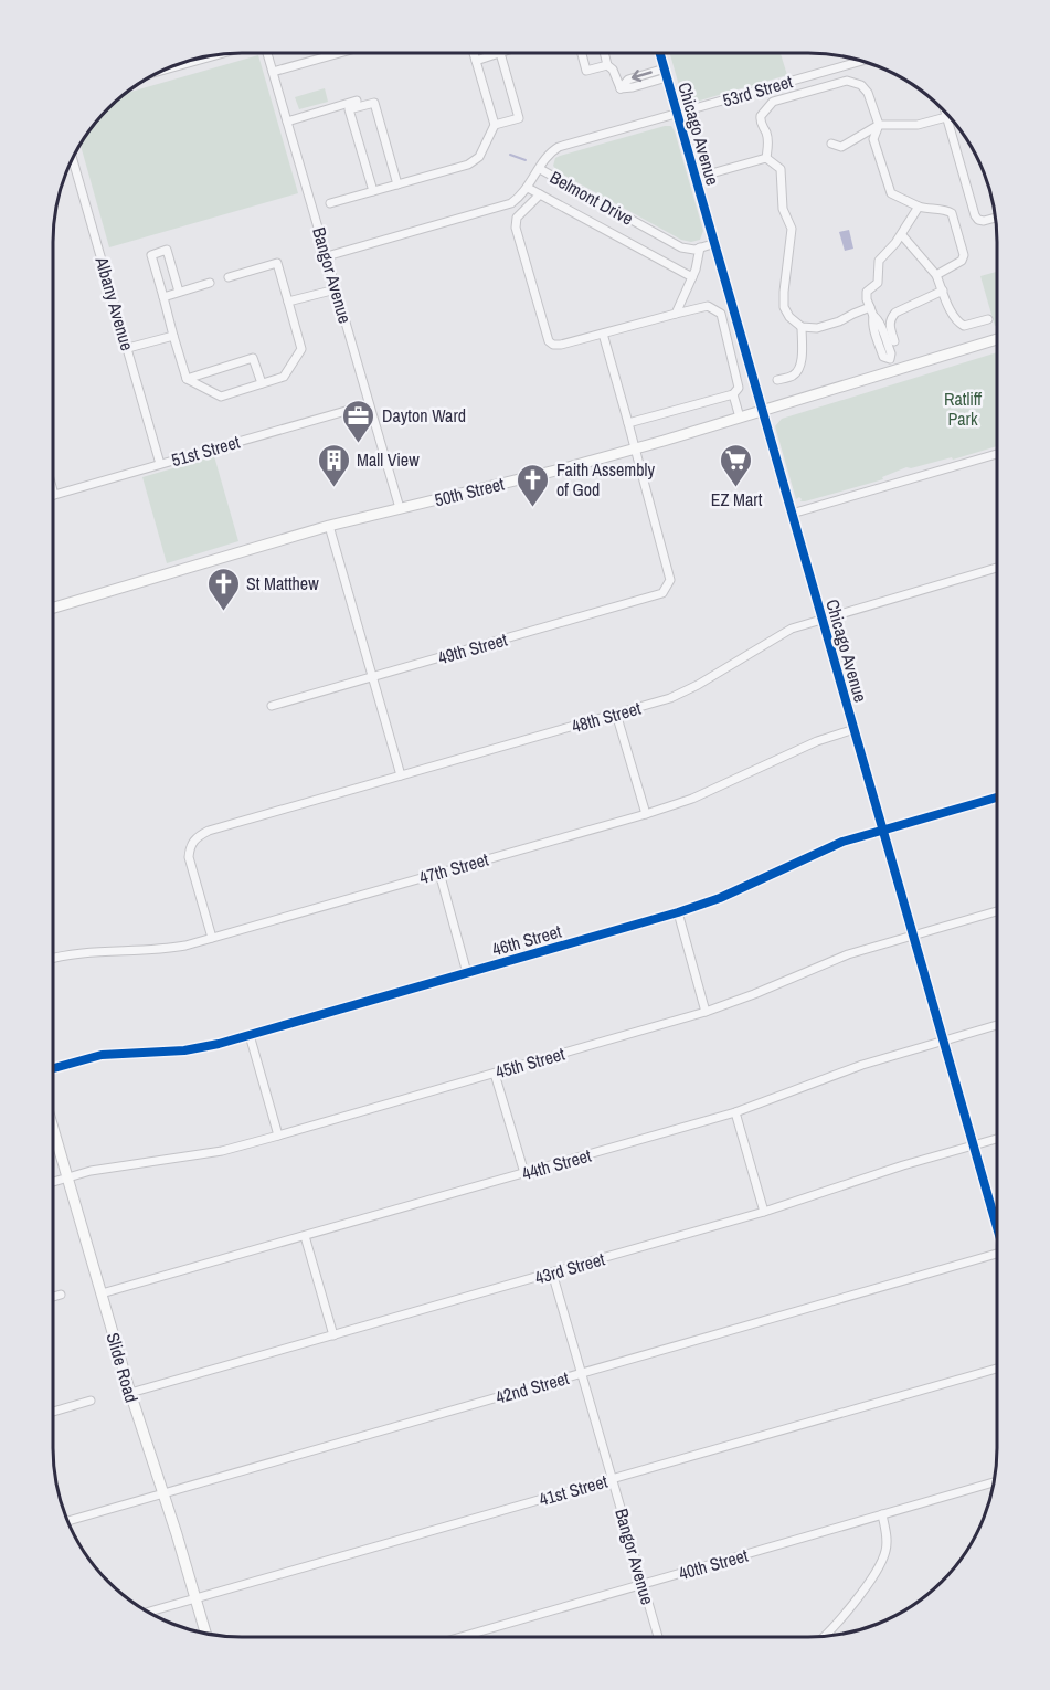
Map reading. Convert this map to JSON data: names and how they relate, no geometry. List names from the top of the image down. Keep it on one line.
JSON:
{"streets":{"main road":["50th Street","Slide Road"],"street":["53rd Street","Chicago Avenue","Belmont Drive","Bangor Avenue","Albany Avenue","51st Street","49th Street","48th Street","47th Street","46th Street","45th Street","44th Street","43rd Street","42nd Street","41st Street","40th Street"]},"crossings":[["53rd Street","Chicago Avenue"],["53rd Street","Belmont Drive"],["Chicago Avenue","Belmont Drive"],["Chicago Avenue","50th Street"],["Chicago Avenue","48th Street"],["Chicago Avenue","47th Street"],["Chicago Avenue","46th Street"],["Chicago Avenue","45th Street"],["Chicago Avenue","44th Street"],["Chicago Avenue","43rd Street"],["Belmont Drive","Bangor Avenue"],["Bangor Avenue","51st Street"],["Bangor Avenue","50th Street"],["Bangor Avenue","43rd Street"],["Bangor Avenue","42nd Street"],["Bangor Avenue","41st Street"],["Bangor Avenue","40th Street"],["Albany Avenue","51st Street"],["50th Street","49th Street"],["48th Street","47th Street"],["45th Street","Slide Road"],["44th Street","Slide Road"],["43rd Street","Slide Road"],["Slide Road","42nd Street"],["Slide Road","41st Street"]],"parks":["Ratliff Park"],"places":{"office":["Dayton Ward"],"building":["Mall View"],"supermarket":["EZ Mart"],"church":["Faith Assembly of God","St Matthew"]}}
